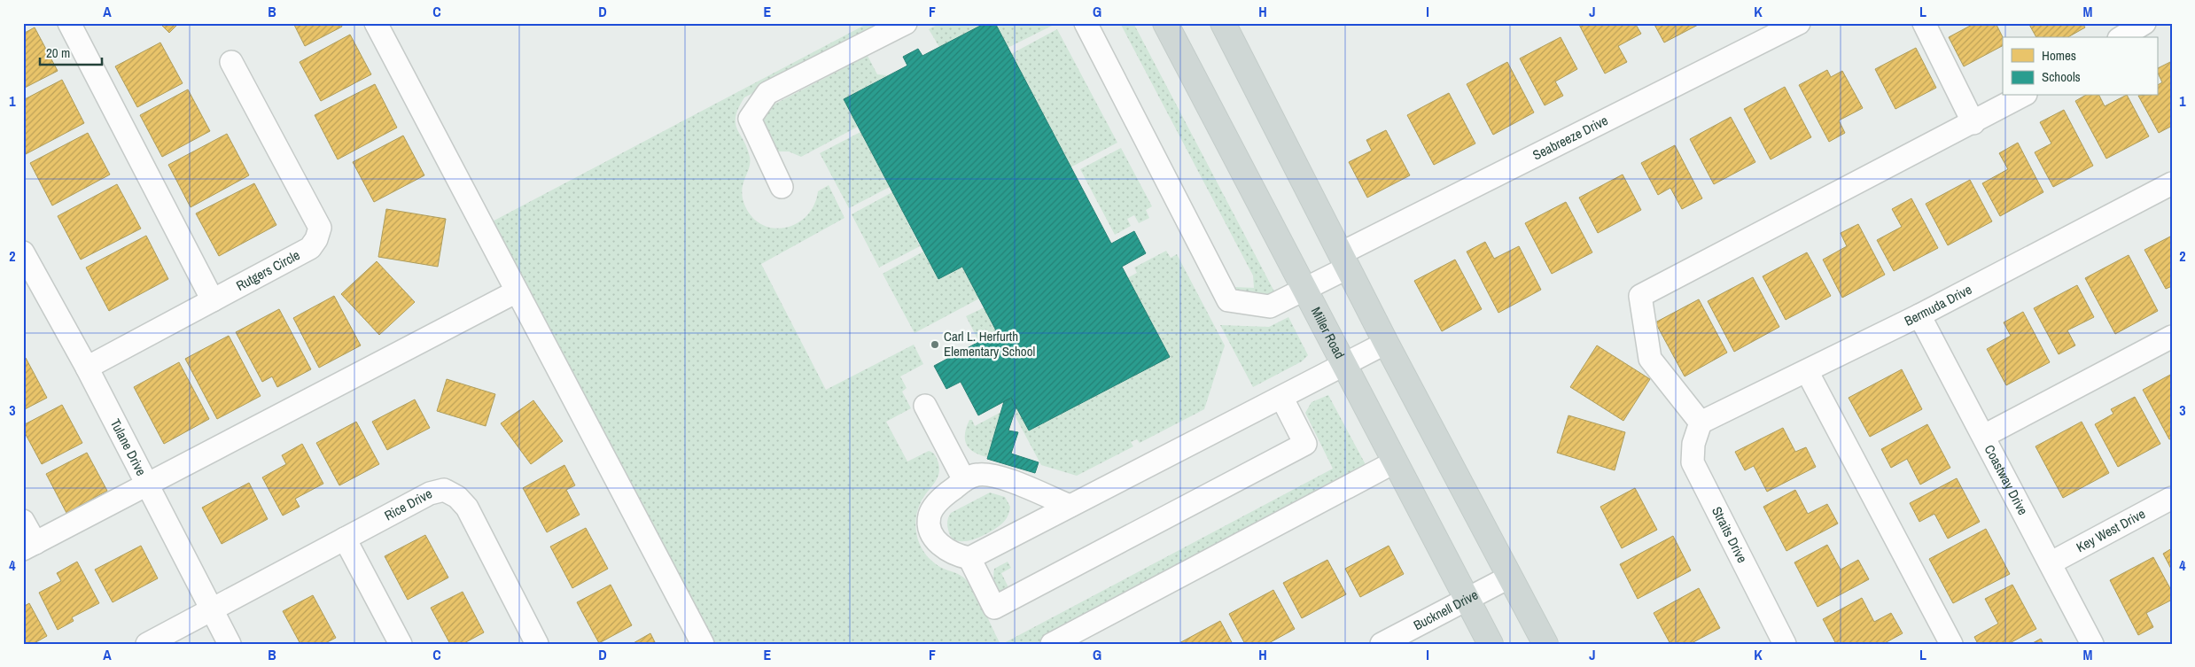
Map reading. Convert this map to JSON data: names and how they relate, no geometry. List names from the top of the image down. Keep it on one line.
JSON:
{"streets":{"main road":["Miller Road"],"street":["Seabreeze Drive","Rutgers Circle","Bermuda Drive","Tulane Drive","Coastway Drive","Rice Drive","Key West Drive","Straits Drive","Bucknell Drive"]},"crossings":[["Seabreeze Drive","Miller Road"],["Rutgers Circle","Tulane Drive"],["Bermuda Drive","Coastway Drive"],["Bermuda Drive","Straits Drive"],["Miller Road","Bucknell Drive"],["Tulane Drive","Rice Drive"],["Coastway Drive","Key West Drive"]],"places":["Carl L. Herfurth Elementary School"],"legend":["Homes","Schools"],"scale_bar":"20 m","grid":{"columns":["A","B","C","D","E","F","G","H","I","J","K","L","M"],"rows":["1","2","3","4"]}}
